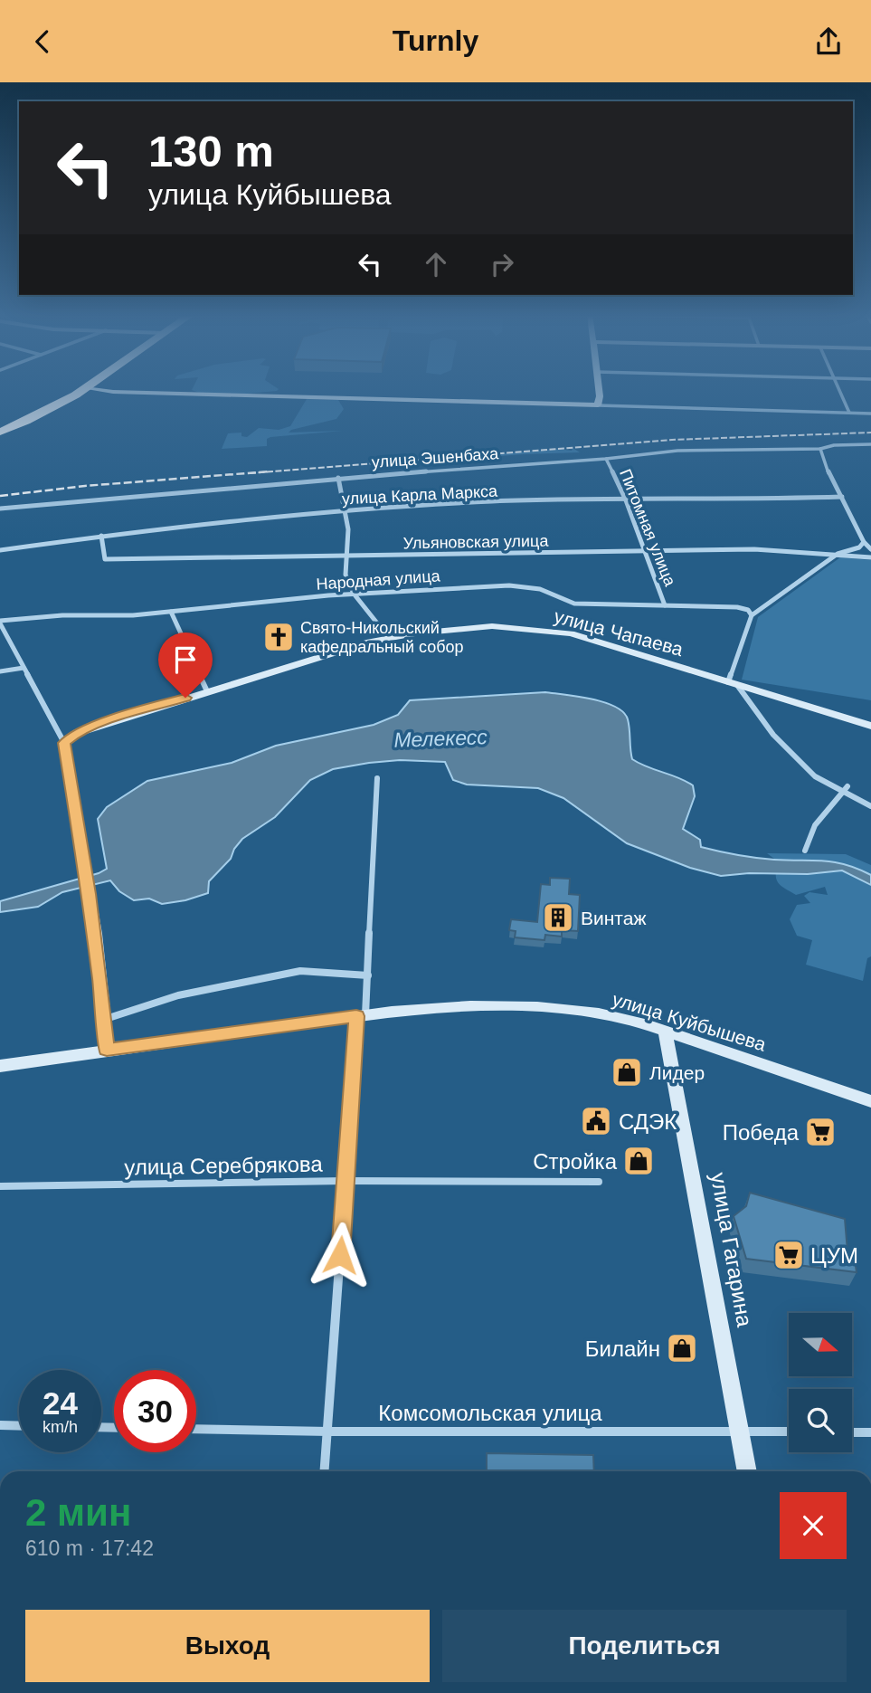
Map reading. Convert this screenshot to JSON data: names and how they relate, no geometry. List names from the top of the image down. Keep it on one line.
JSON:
{"streets":{"street":["улица Эшенбаха","улица Карла Маркса","Питомная улица","Ульяновская улица","Народная улица","улица Чапаева","улица Куйбышева","улица Серебрякова","улица Гагарина","Комсомольская улица"]},"crossings":[["улица Эшенбаха","Питомная улица"],["улица Карла Маркса","Питомная улица"],["улица Карла Маркса","Ульяновская улица"],["Питомная улица","Ульяновская улица"],["Питомная улица","Народная улица"],["улица Куйбышева","улица Гагарина"],["улица Гагарина","Комсомольская улица"]],"water":["Мелекесс"],"places":{"church":["Свято-Никольский кафедральный собор"],"building":["Винтаж"],"shop":["Лидер","Стройка","Билайн"],"public building":["СДЭК"],"supermarket":["Победа","ЦУМ"]},"north":"right","page":{"header":"Turnly","turn":["130 m","улица Куйбышева"],"speed":"24 km/h","limit":"30","heading":["2 мин","610 m · 17:42"],"buttons":["Выход","Поделиться"]}}
